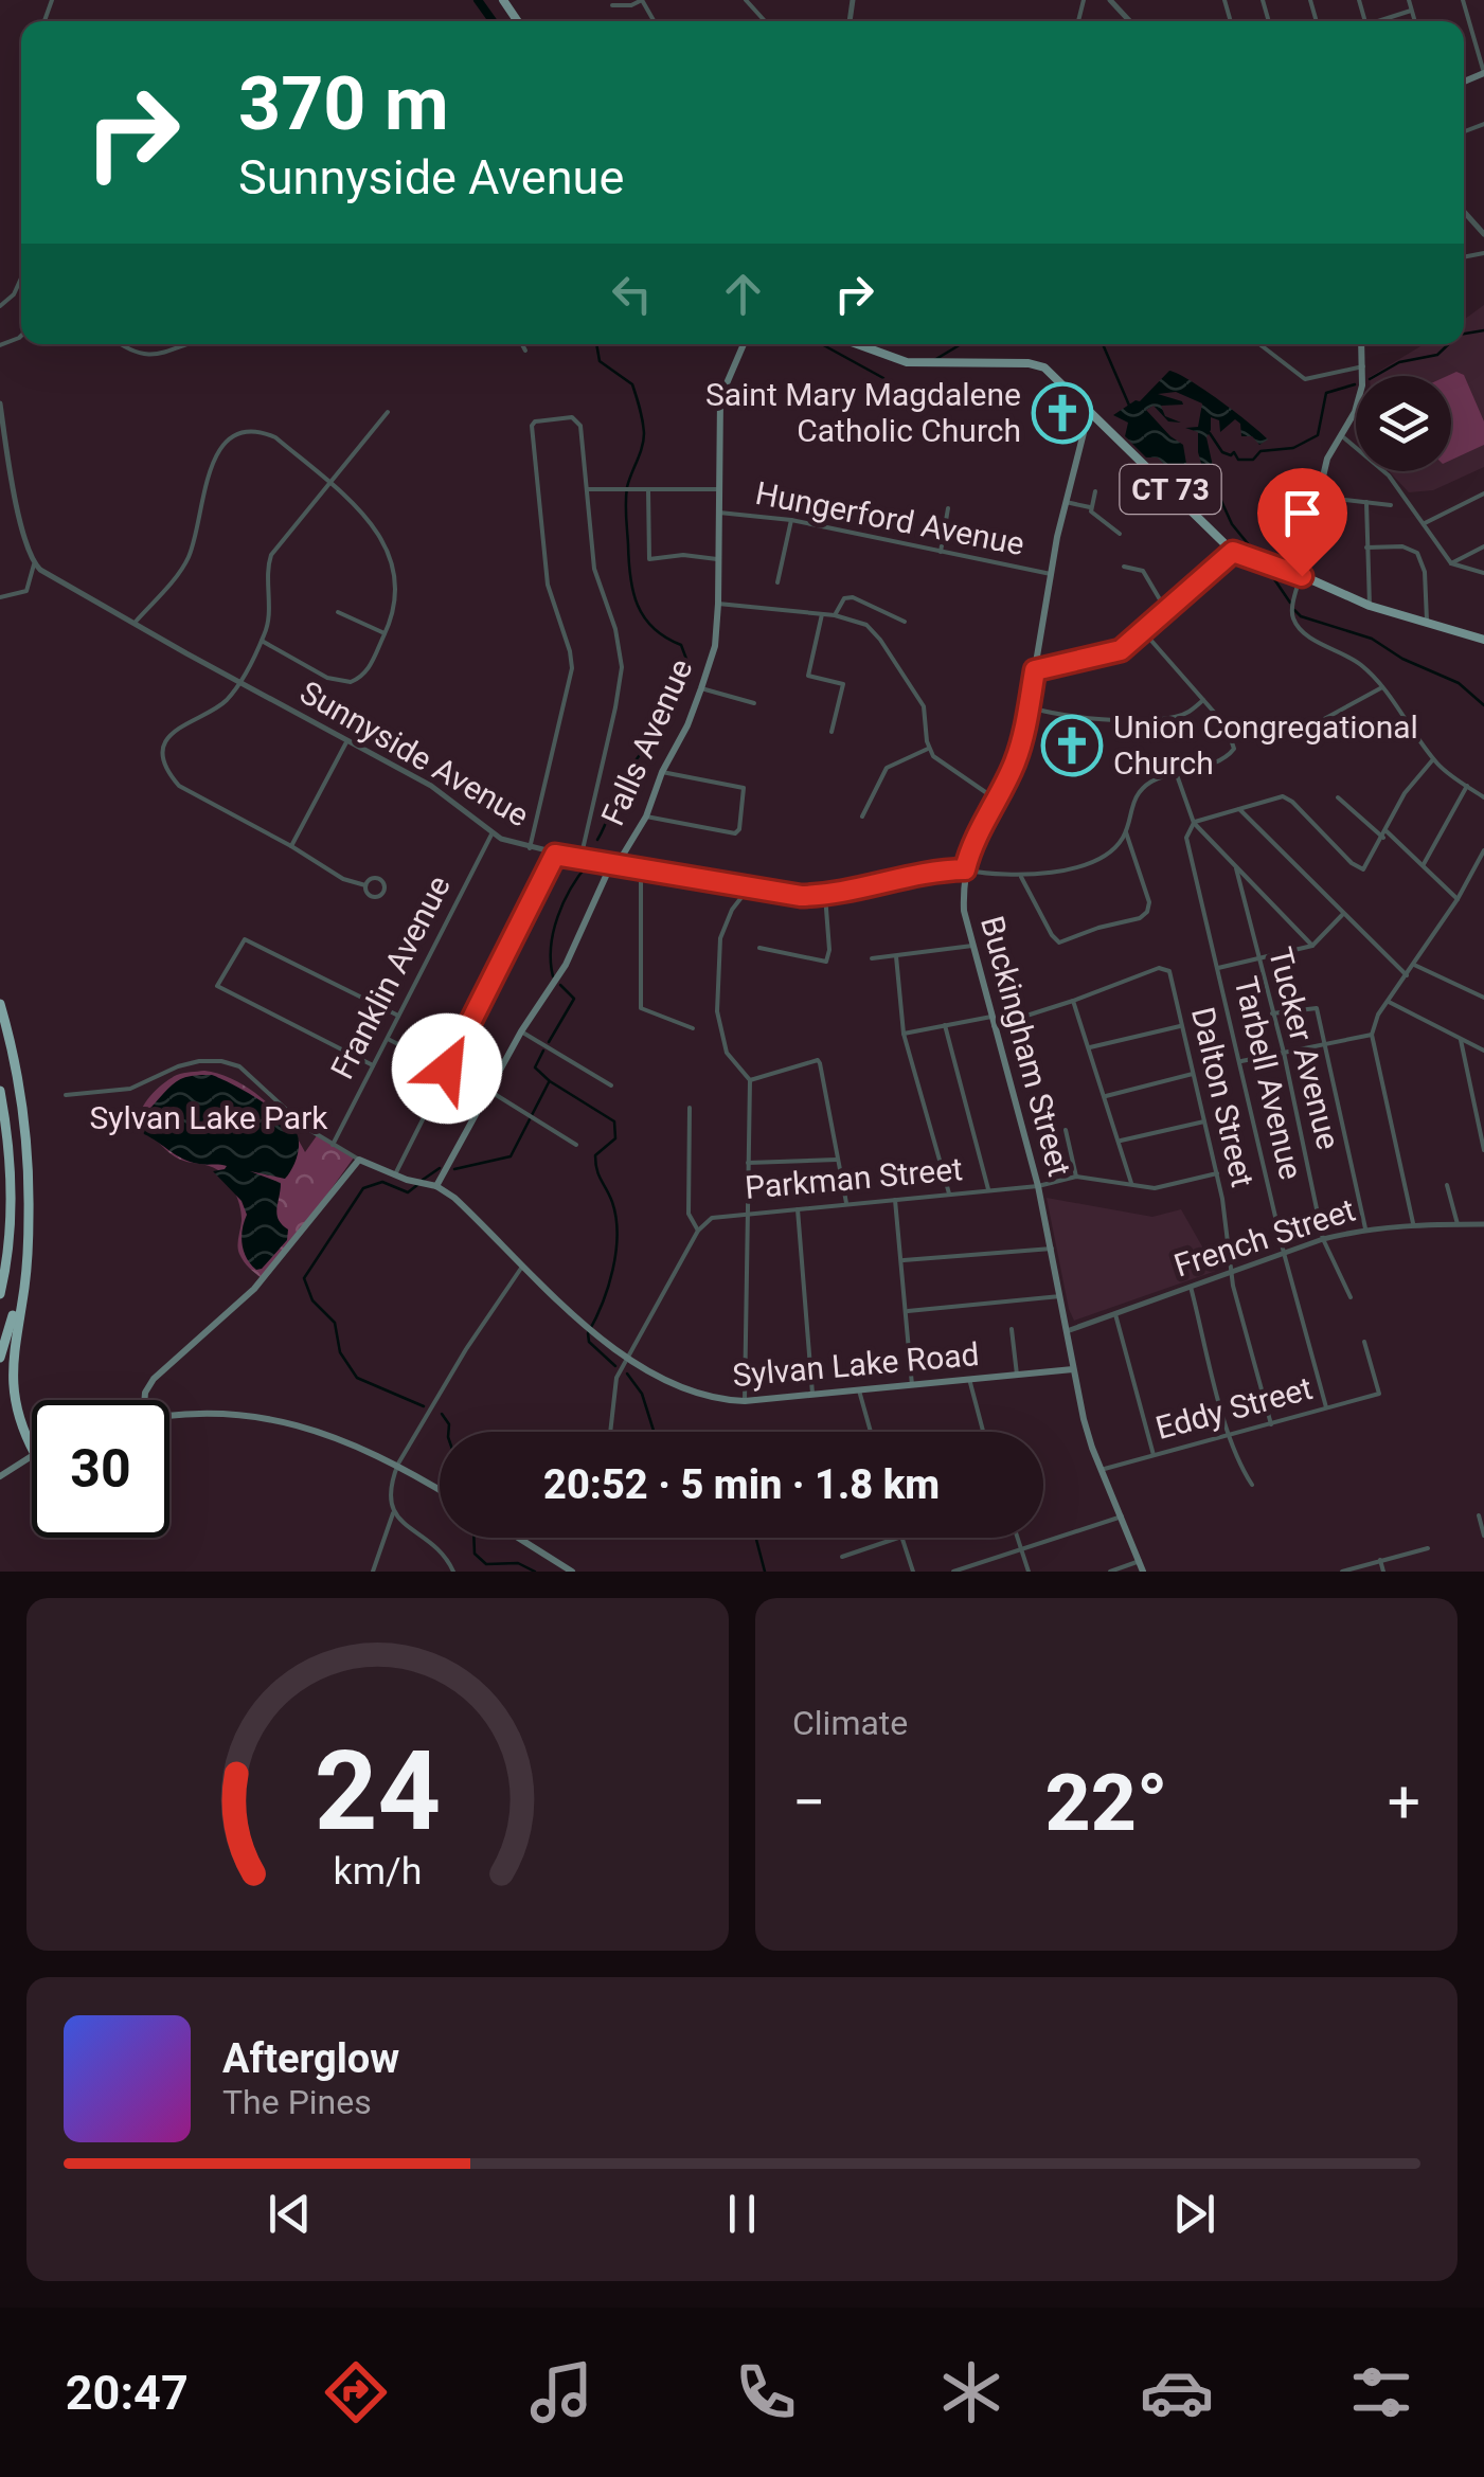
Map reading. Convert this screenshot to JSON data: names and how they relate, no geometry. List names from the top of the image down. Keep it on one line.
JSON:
{"streets":{"main road":["CT 73","Falls Avenue","Buckingham Street","Sylvan Lake Road"],"street":["Hungerford Avenue","Sunnyside Avenue","Franklin Avenue","Tucker Avenue","Tarbell Avenue","Dalton Street","Parkman Street","French Street","Eddy Street"]},"crossings":[["CT 73","Buckingham Street"],["Hungerford Avenue","Falls Avenue"],["Hungerford Avenue","Buckingham Street"],["Falls Avenue","Sunnyside Avenue"],["Falls Avenue","Sylvan Lake Road"],["Sunnyside Avenue","Franklin Avenue"],["Sunnyside Avenue","Buckingham Street"],["Franklin Avenue","Sylvan Lake Road"],["Buckingham Street","Parkman Street"],["Buckingham Street","French Street"],["Buckingham Street","Sylvan Lake Road"],["Buckingham Street","Eddy Street"],["Tucker Avenue","French Street"],["Tarbell Avenue","French Street"],["Tarbell Avenue","Eddy Street"],["Dalton Street","French Street"],["Dalton Street","Eddy Street"]],"parks":["Sylvan Lake Park"],"places":{"church":["Saint Mary Magdalene Catholic Church","Union Congregational Church"]},"page":{"turn":["370 m","Sunnyside Avenue"],"limit":"30","trip":"20:52 · 5 min · 1.8 km","tile":"Climate","heat":["−","22°","+"],"song":["Afterglow","The Pines"],"tabs":"20:47","gauge":["24","km/h"]}}
